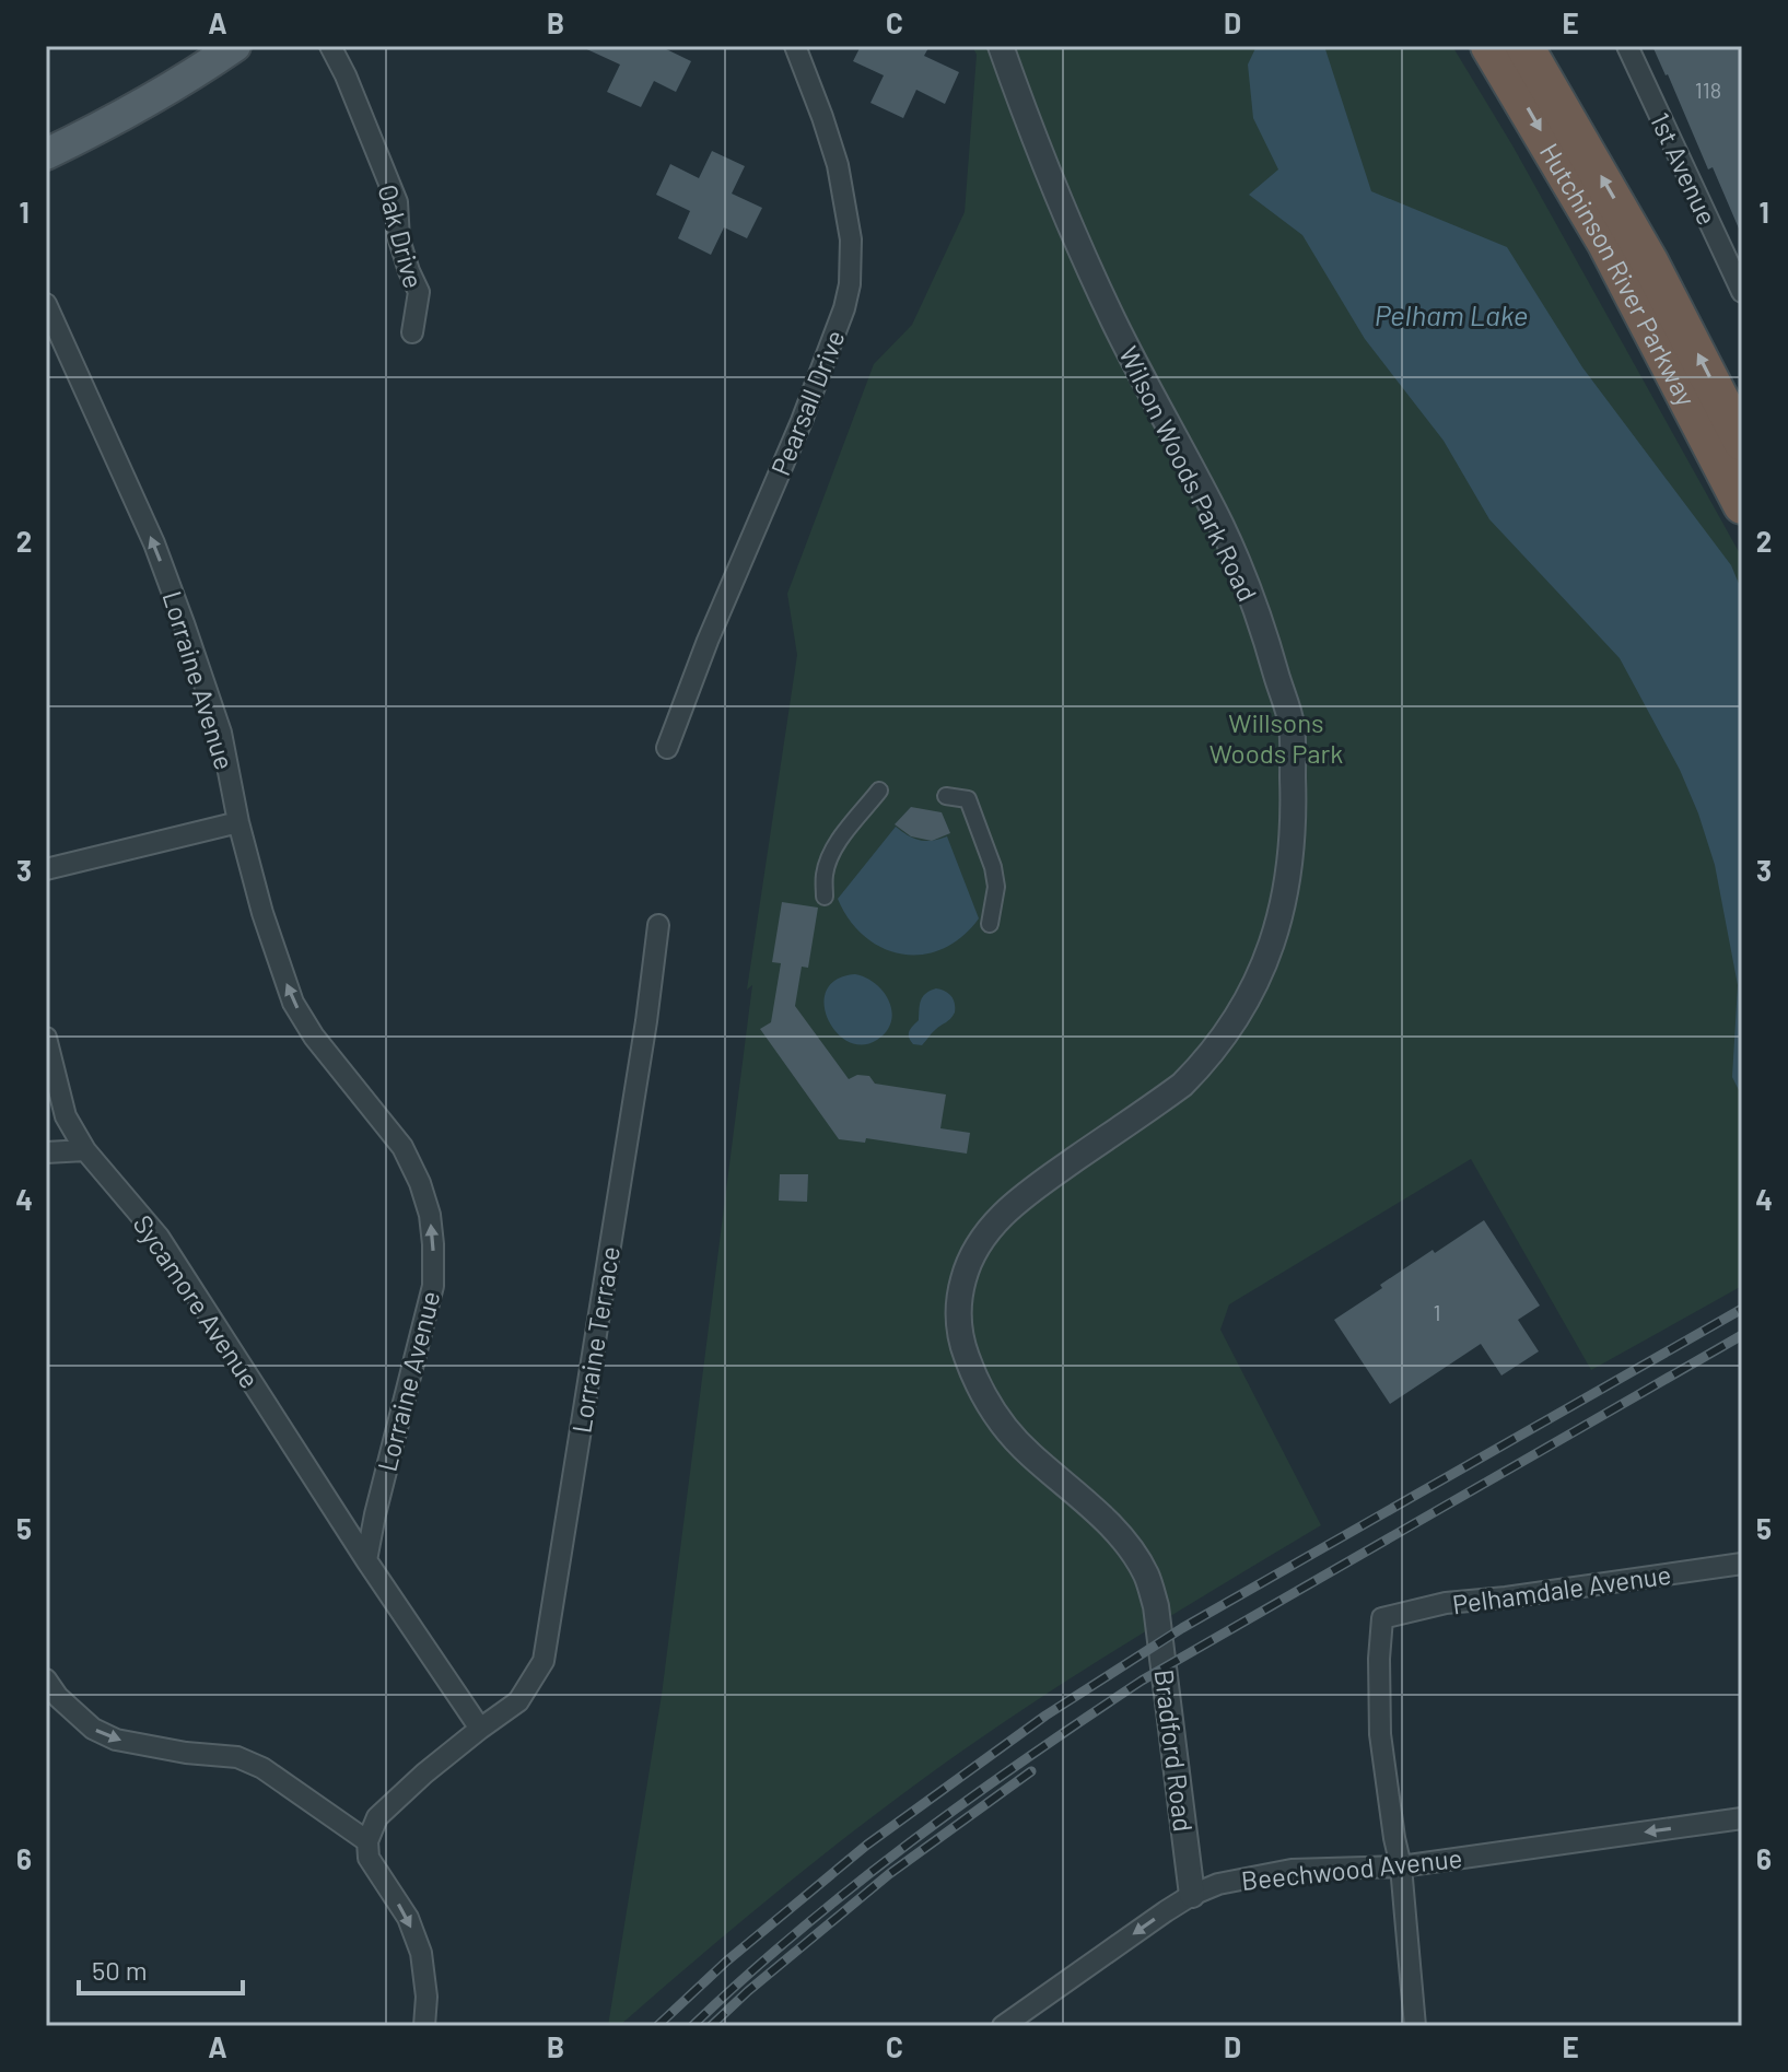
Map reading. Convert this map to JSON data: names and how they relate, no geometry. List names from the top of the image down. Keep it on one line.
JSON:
{"streets":{"highway":["Hutchinson River Parkway"],"street":["1st Avenue","Oak Drive","Pearsall Drive","Wilson Woods Park Road","Lorraine Avenue","Sycamore Avenue","Lorraine Terrace","Pelhamdale Avenue","Bradford Road","Beechwood Avenue"]},"crossings":[["Wilson Woods Park Road","Bradford Road"],["Lorraine Avenue","Sycamore Avenue"],["Pelhamdale Avenue","Beechwood Avenue"],["Bradford Road","Beechwood Avenue"]],"one_way":["Lorraine Avenue","Beechwood Avenue"],"water":["Pelham Lake"],"parks":["Willsons Woods Park"],"house_numbers":["118","1"],"scale_bar":"50 m","grid":{"columns":["A","B","C","D","E"],"rows":["1","2","3","4","5","6"]}}
